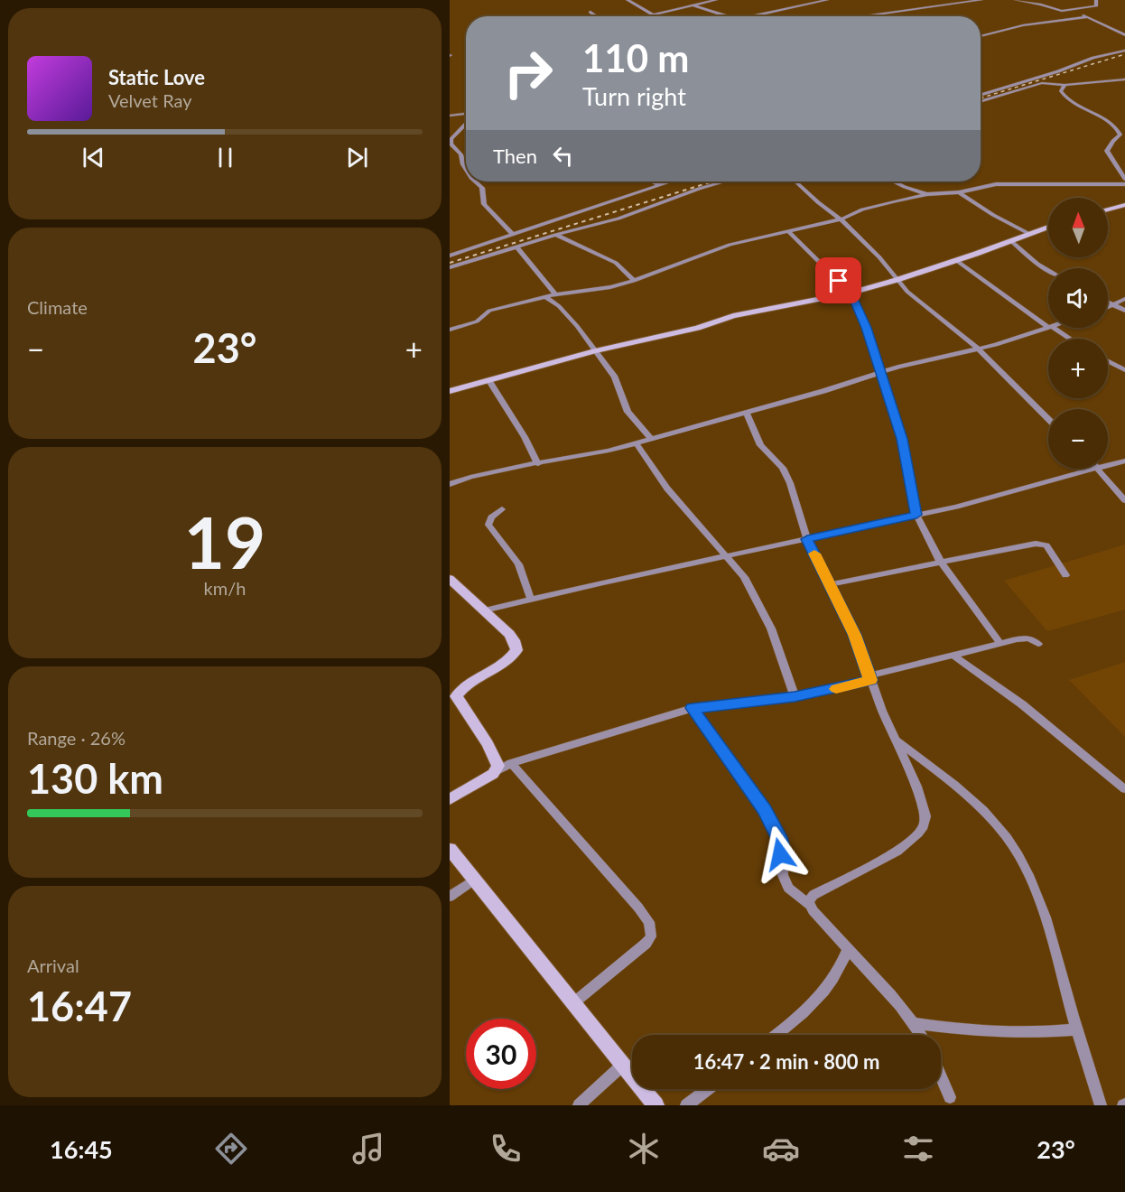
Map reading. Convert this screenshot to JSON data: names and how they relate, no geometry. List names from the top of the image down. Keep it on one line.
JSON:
{"north":"top","page":{"turn":["110 m","Turn right"],"song":["Static Love","Velvet Ray"],"then":"Then","map_buttons":["+","−"],"tile":["Climate",["19","km/h"],["Range · 26%","130 km"],["Arrival","16:47"]],"heat":["−","23°","+"],"limit":"30","trip":"16:47 · 2 min · 800 m","tabs":["16:45","23°"]}}
